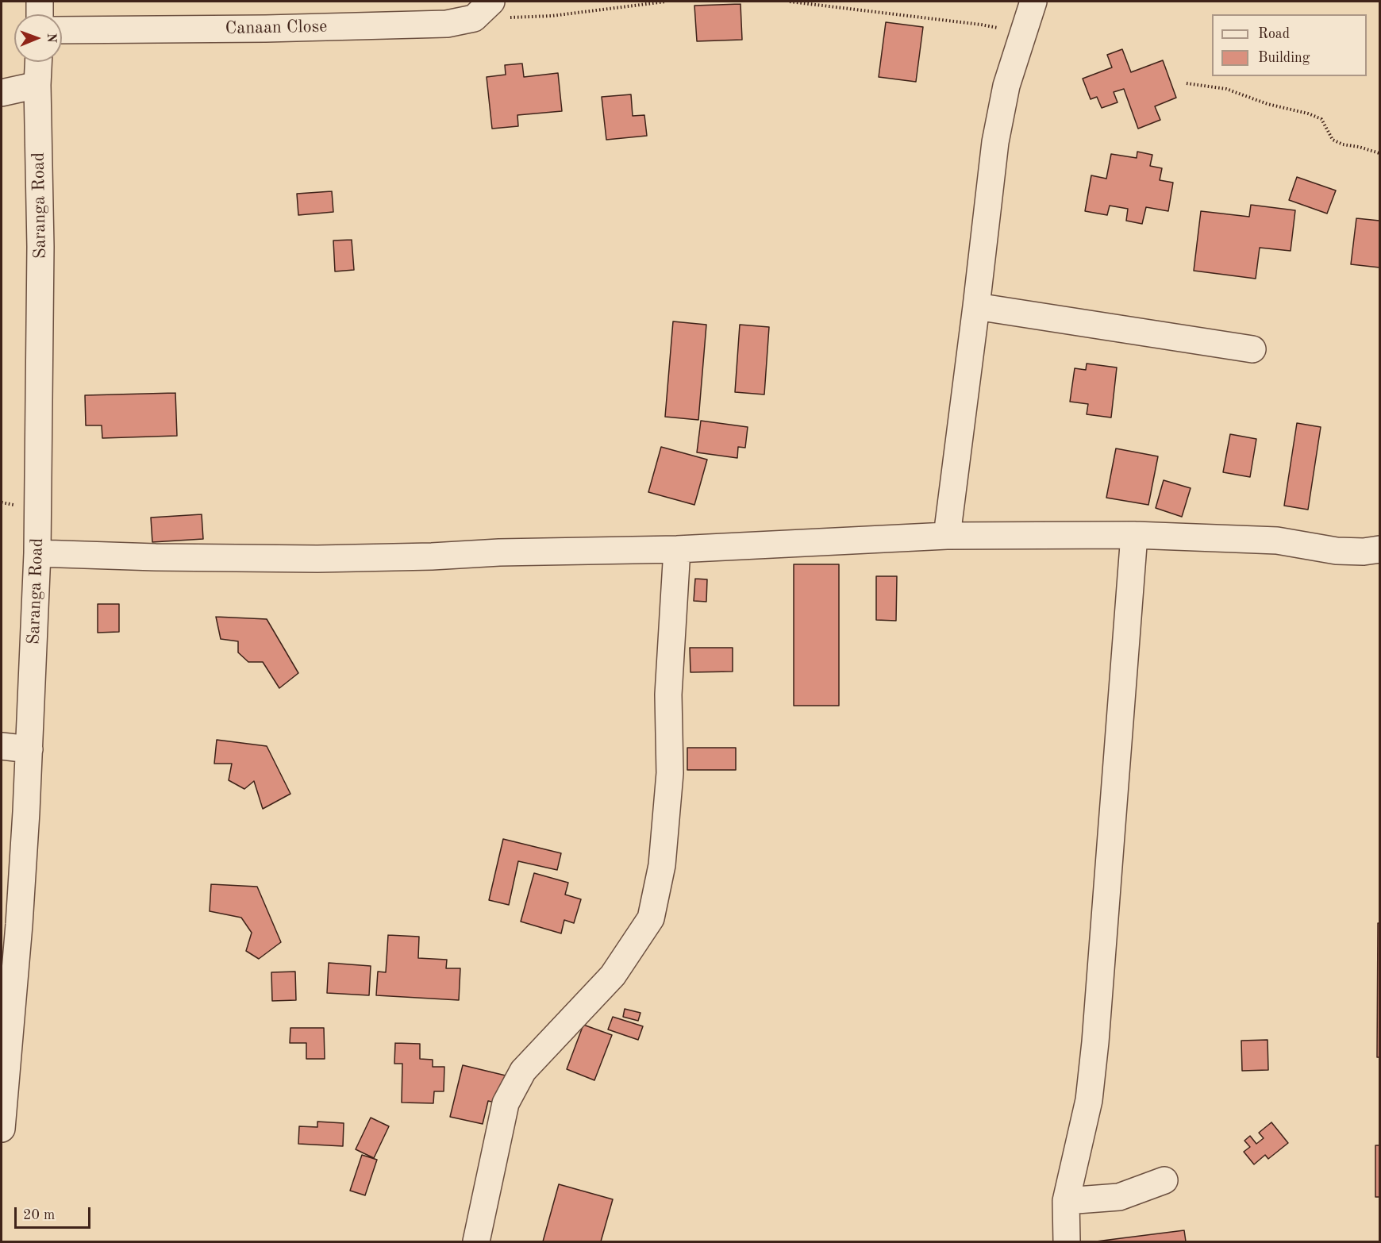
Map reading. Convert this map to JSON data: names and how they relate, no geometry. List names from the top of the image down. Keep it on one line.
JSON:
{"streets":{"street":["Canaan Close","Saranga Road"]},"legend":["Road","Building"],"scale_bar":"20 m","north":"right"}
